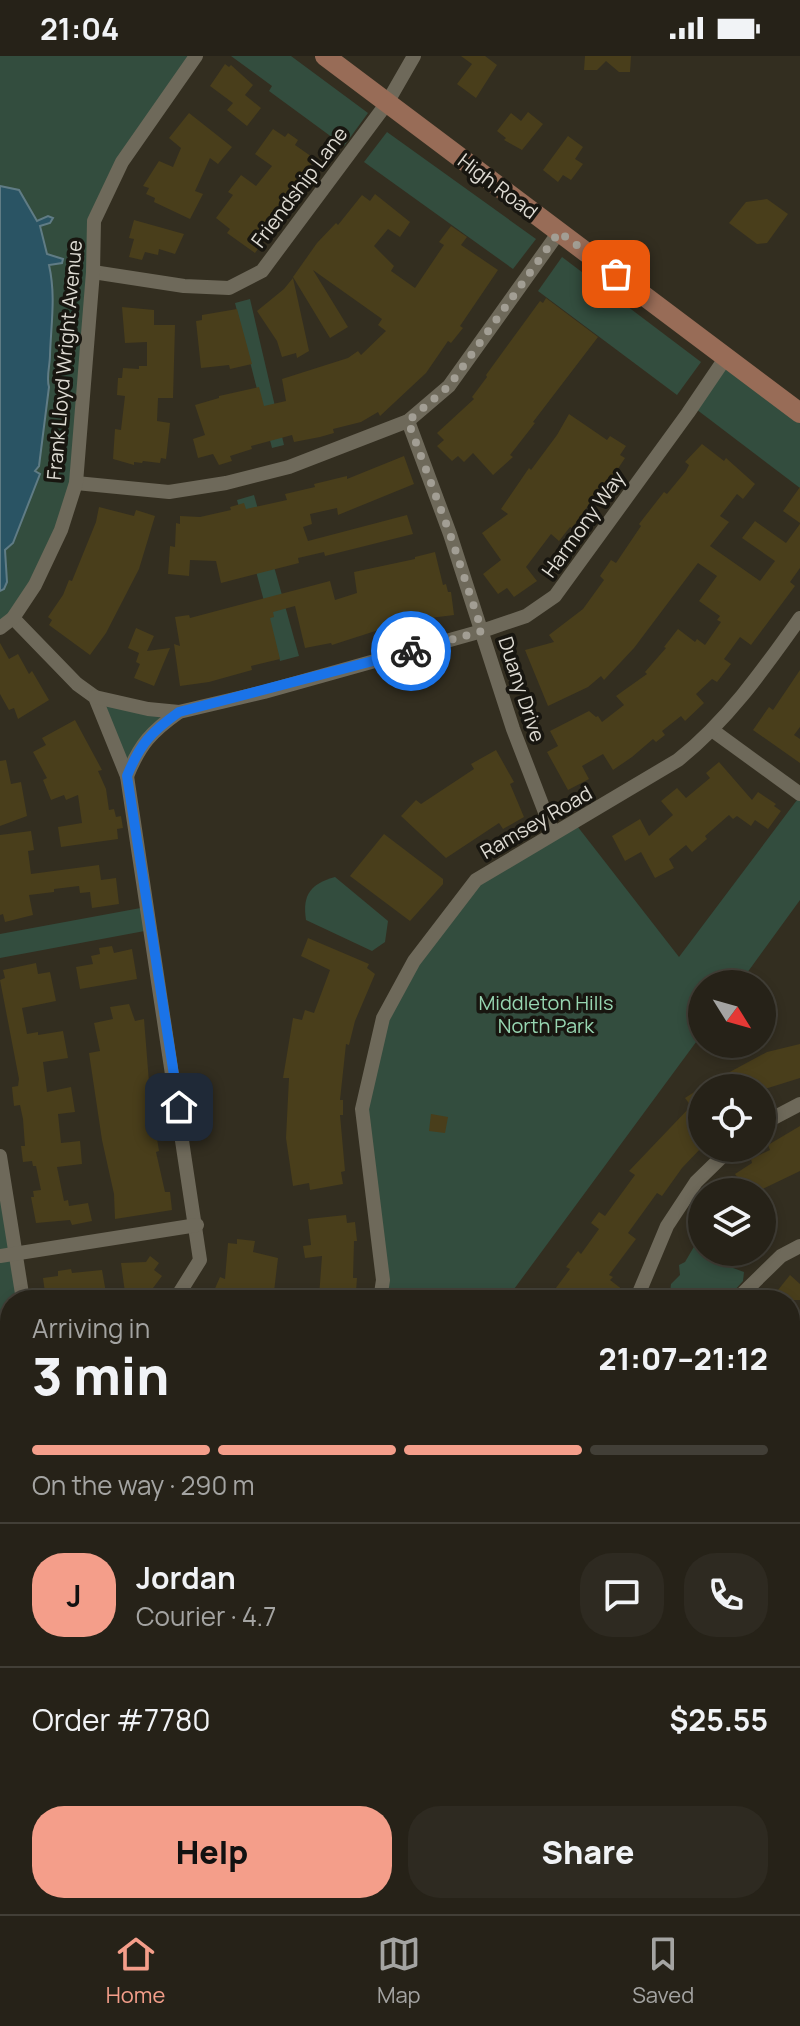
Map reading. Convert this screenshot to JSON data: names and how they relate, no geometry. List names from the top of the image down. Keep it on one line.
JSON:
{"streets":{"street":["High Road","Friendship Lane","Frank Lloyd Wright Avenue","Harmony Way","Duany Drive","Ramsey Road"]},"crossings":[["High Road","Friendship Lane"],["High Road","Harmony Way"],["Friendship Lane","Frank Lloyd Wright Avenue"],["Harmony Way","Duany Drive"],["Duany Drive","Ramsey Road"]],"parks":["Middleton Hills North Park"],"north":"bottom right","page":{"status":"21:04","heading":["3 min","Arriving in","21:07–21:12"],"panel":["Jordan","Courier · 4.7","Order #7780","$25.55"],"bar":"On the way · 290 m","round":"J","buttons":["Help","Share"],"tabs":["Home","Map","Saved"]}}
